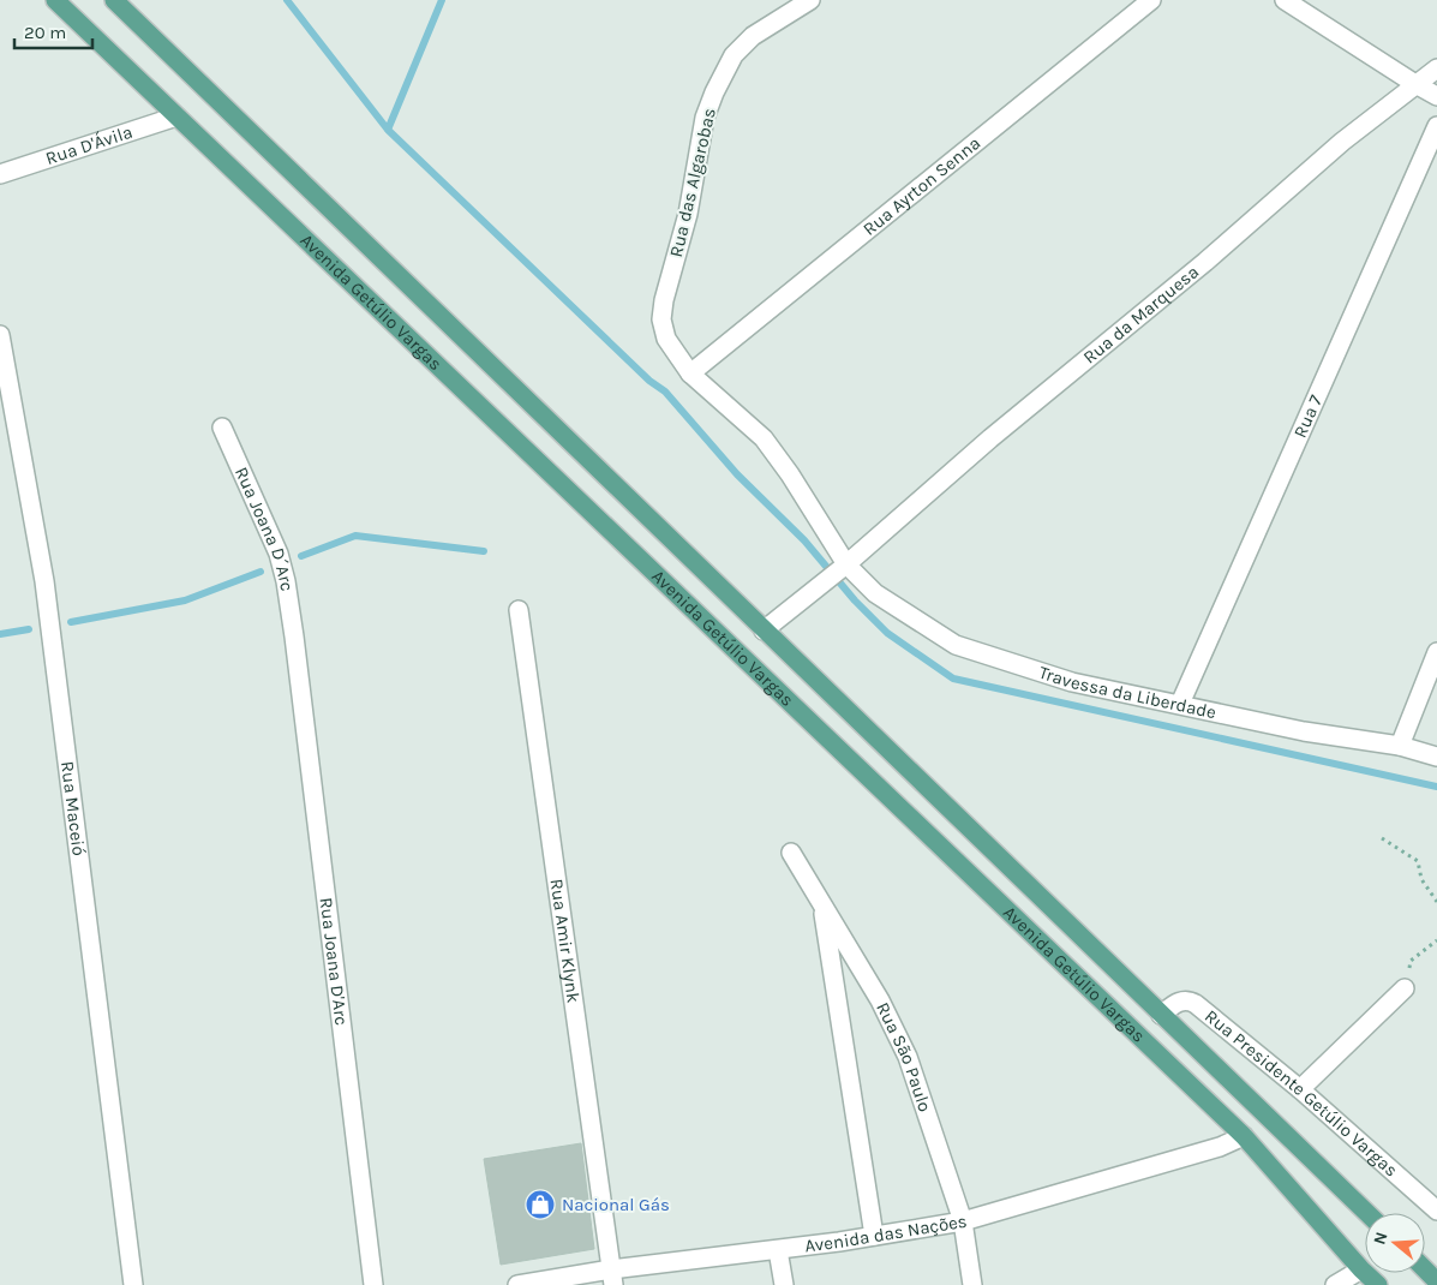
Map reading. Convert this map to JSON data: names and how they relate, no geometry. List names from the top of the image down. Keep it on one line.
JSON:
{"streets":{"main road":["Avenida Getúlio Vargas"],"street":["Rua D'Ávila","Rua das Algarobas","Rua Ayrton Senna","Rua da Marquesa","Rua 7","Rua Joana D´Arc","Travessa da Liberdade","Rua Maceió","Rua Amir Klynk","Rua Joana D'Arc","Rua São Paulo","Rua Presidente Getúlio Vargas","Avenida das Nações"]},"crossings":[["Rua D'Ávila","Avenida Getúlio Vargas"],["Rua das Algarobas","Rua Ayrton Senna"],["Rua das Algarobas","Travessa da Liberdade"],["Rua Ayrton Senna","Travessa da Liberdade"],["Avenida Getúlio Vargas","Rua da Marquesa"],["Avenida Getúlio Vargas","Rua Presidente Getúlio Vargas"],["Avenida Getúlio Vargas","Avenida das Nações"],["Rua da Marquesa","Travessa da Liberdade"],["Rua 7","Travessa da Liberdade"],["Rua Joana D´Arc","Rua Joana D'Arc"],["Rua Amir Klynk","Avenida das Nações"],["Rua São Paulo","Avenida das Nações"]],"places":{"shop":["Nacional Gás"]},"scale_bar":"20 m","north":"left"}
